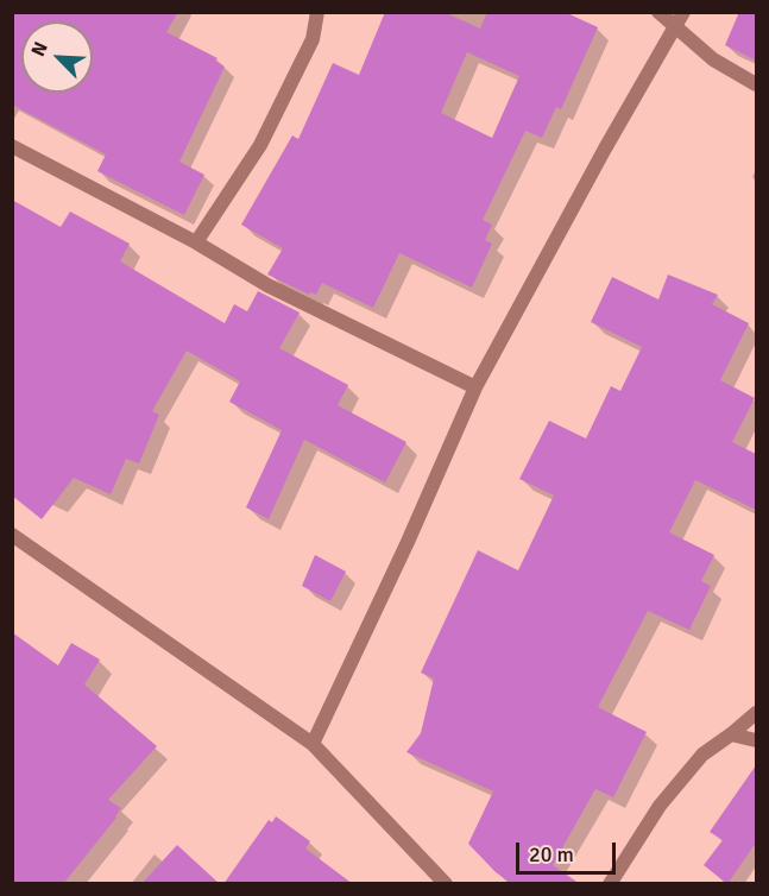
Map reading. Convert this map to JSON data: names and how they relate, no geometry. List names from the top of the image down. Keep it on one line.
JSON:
{"scale_bar":"20 m","north":"top left"}
